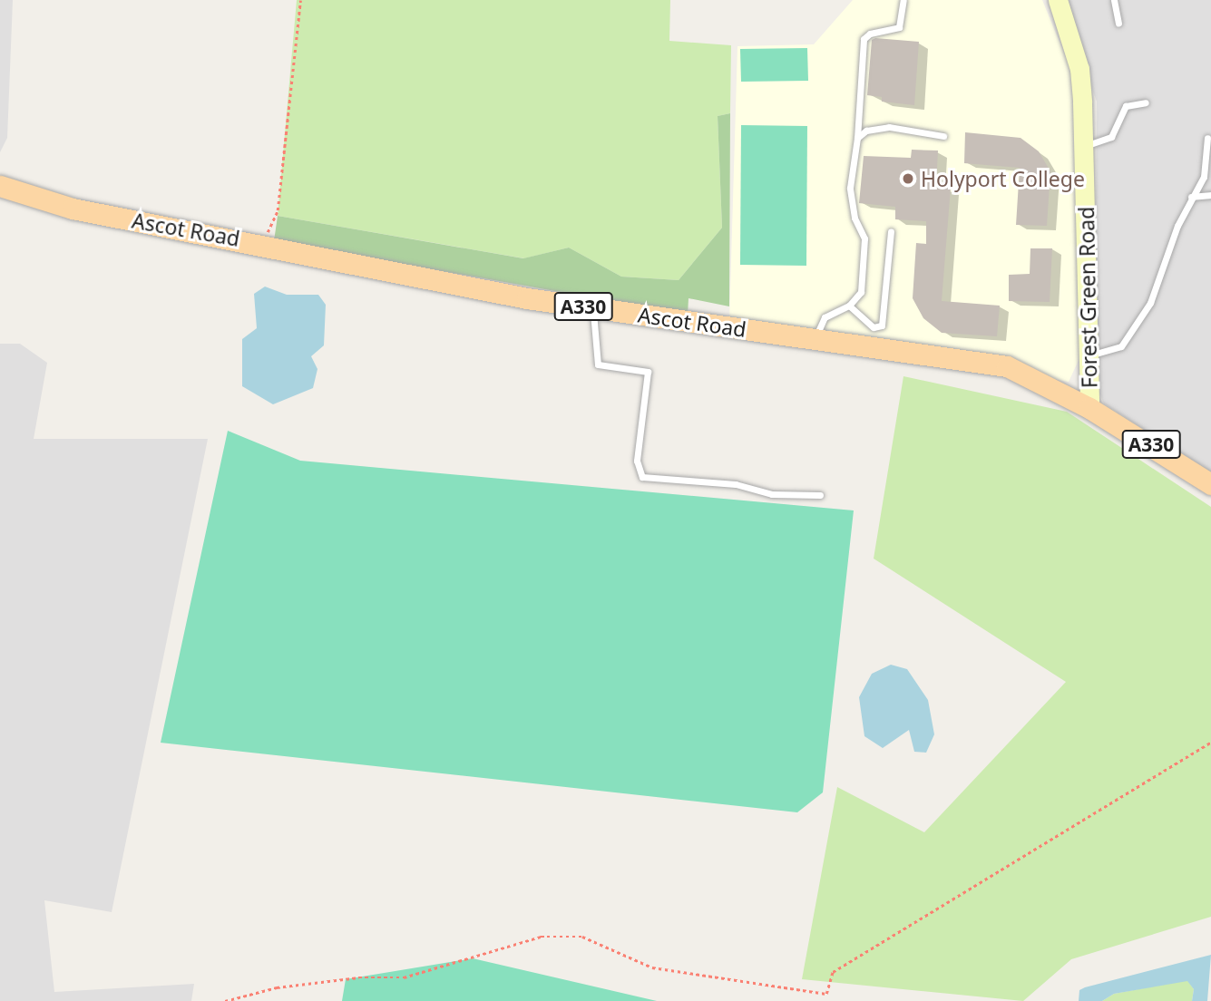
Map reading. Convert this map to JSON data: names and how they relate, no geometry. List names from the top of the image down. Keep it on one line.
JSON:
{"streets":{"main road":["Ascot Road","Forest Green Road","A330"]},"crossings":[["Ascot Road","Forest Green Road"]],"places":["Holyport College"]}
